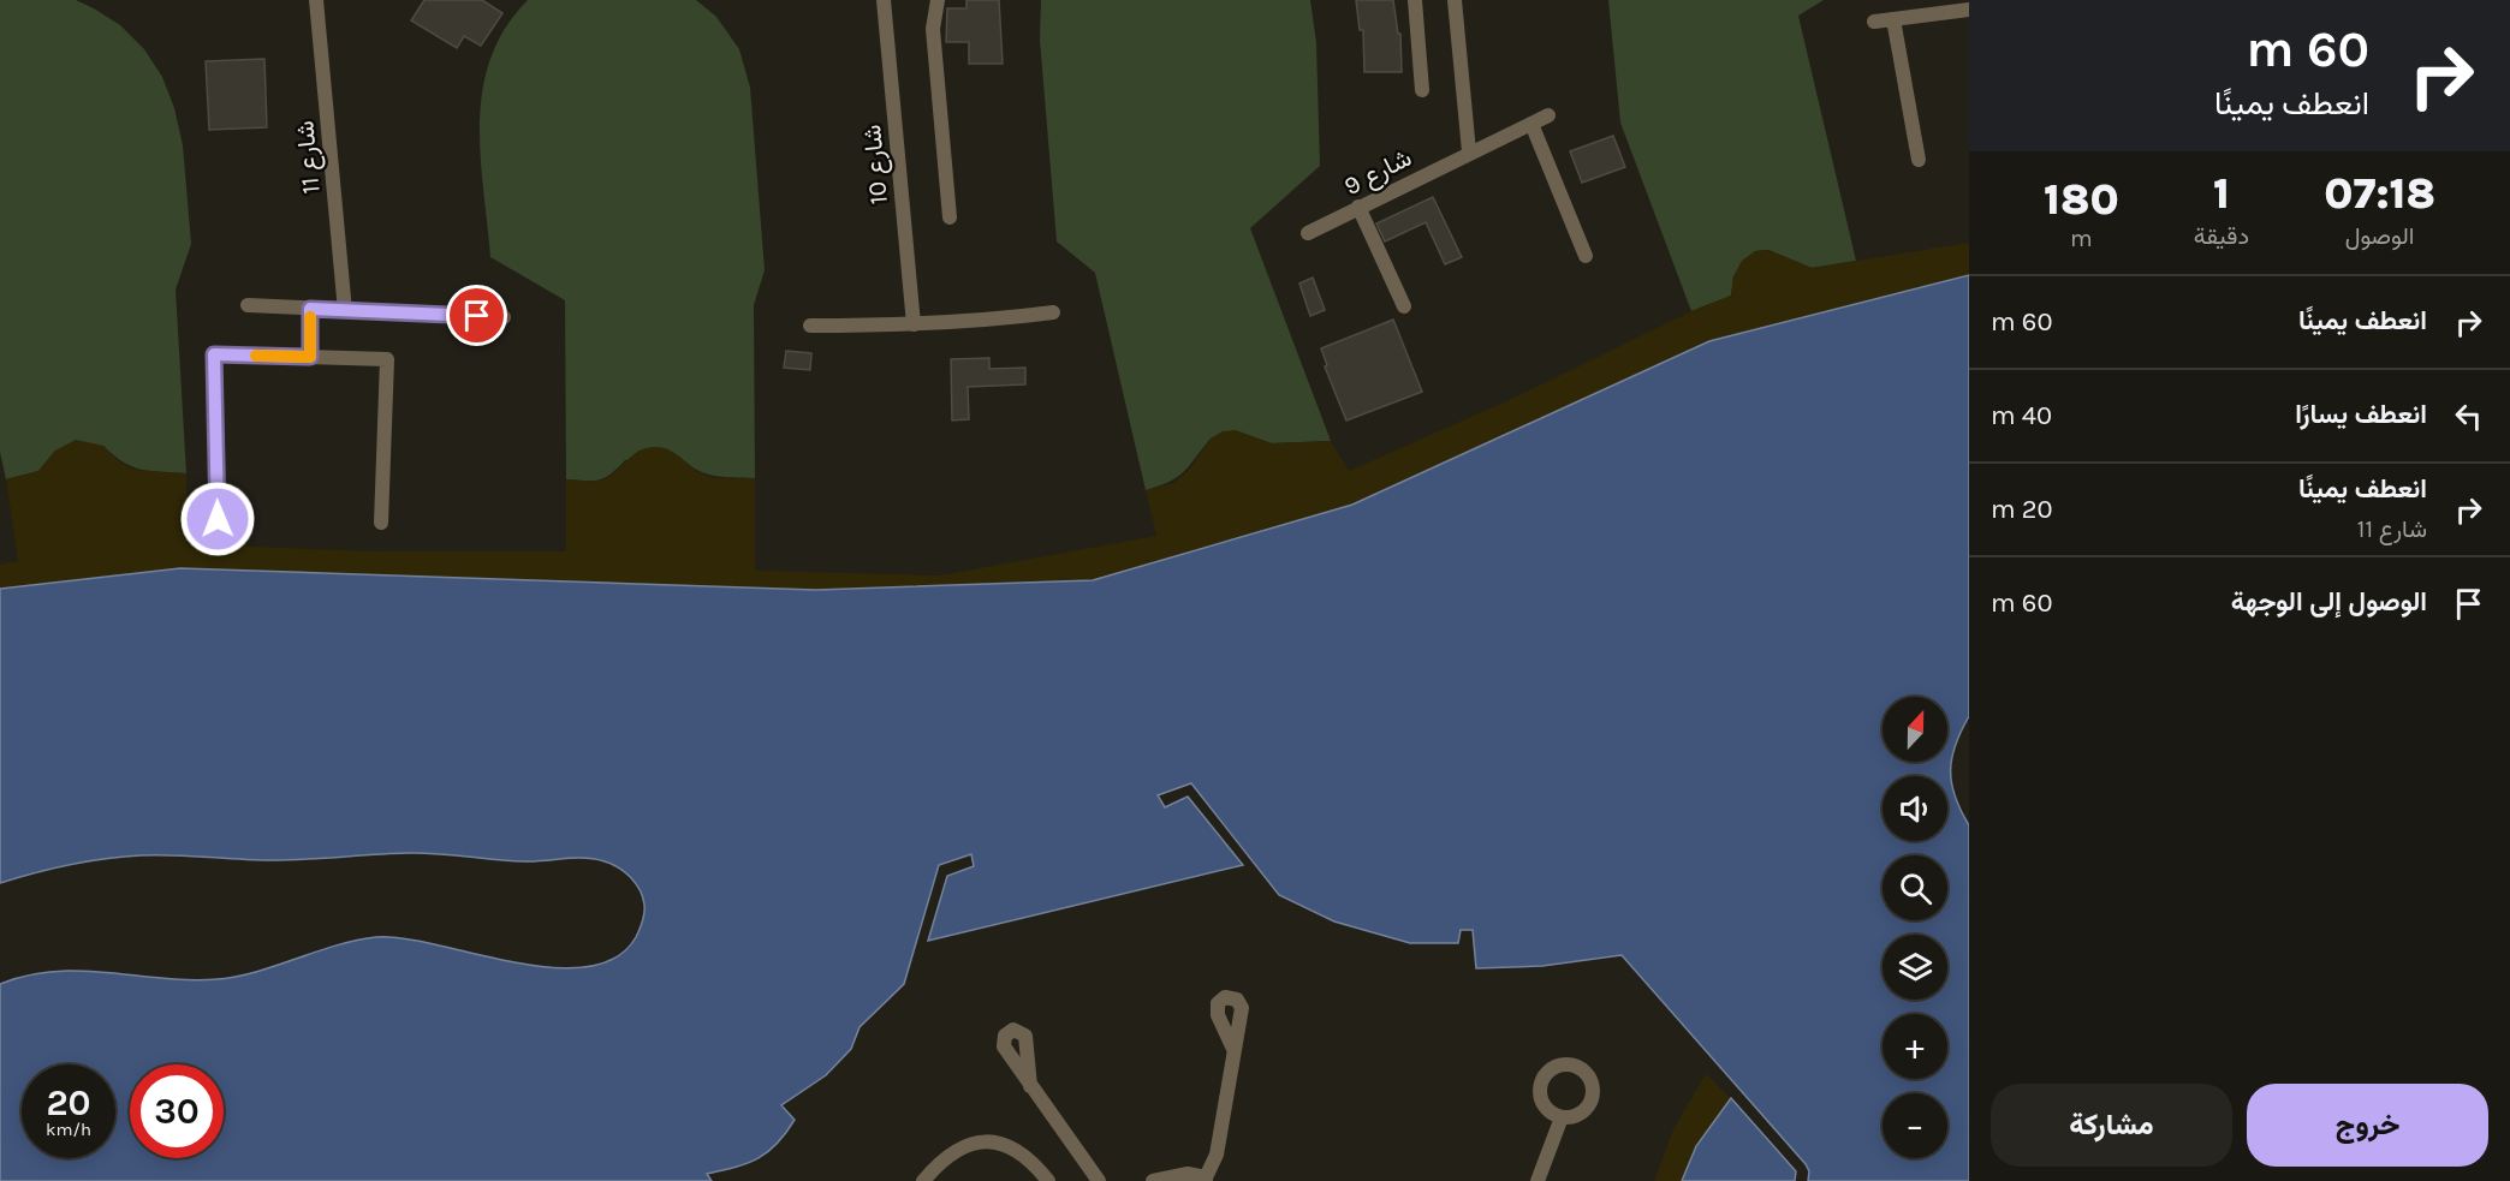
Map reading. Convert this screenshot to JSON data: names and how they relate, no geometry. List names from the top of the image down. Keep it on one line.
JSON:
{"streets":{"street":["شارع 11","شارع 10","شارع 9"]},"north":"top","page":{"turn":["60 m","انعطف يمينًا"],"eta":["07:18","الوصول","1","دقيقة","180","m"],"list":[{"name":"انعطف يمينًا","value":"60 m"},{"name":"انعطف يسارًا","value":"40 m"},{"name":"انعطف يمينًا","note":"شارع 11","value":"20 m"},{"name":"الوصول إلى الوجهة","value":"60 m"}],"map_buttons":["+","−"],"speed":"20 km/h","limit":"30","buttons":["خروج","مشاركة"]}}
